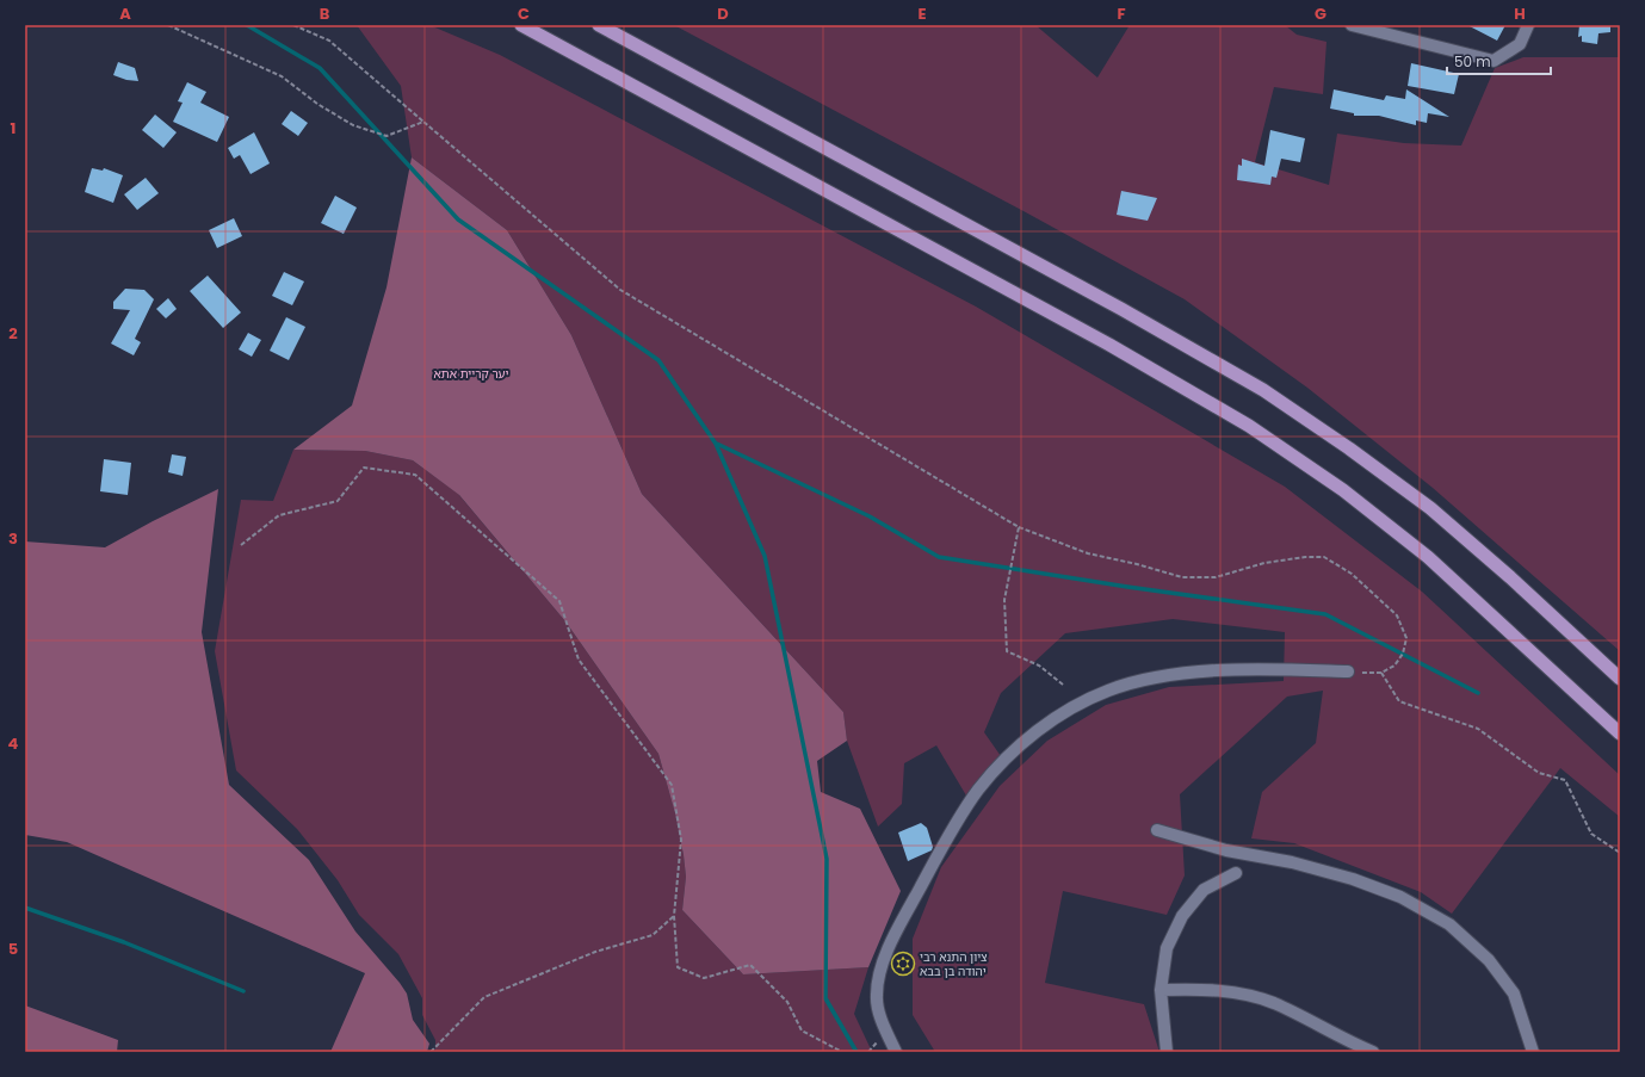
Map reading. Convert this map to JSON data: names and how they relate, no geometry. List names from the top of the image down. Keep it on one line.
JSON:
{"parks":["יער קריית אתא"],"places":{"synagogue":["ציון התנא רבי יהודה בן בבא"]},"scale_bar":"50 m","grid":{"columns":["A","B","C","D","E","F","G","H"],"rows":["1","2","3","4","5"]}}
